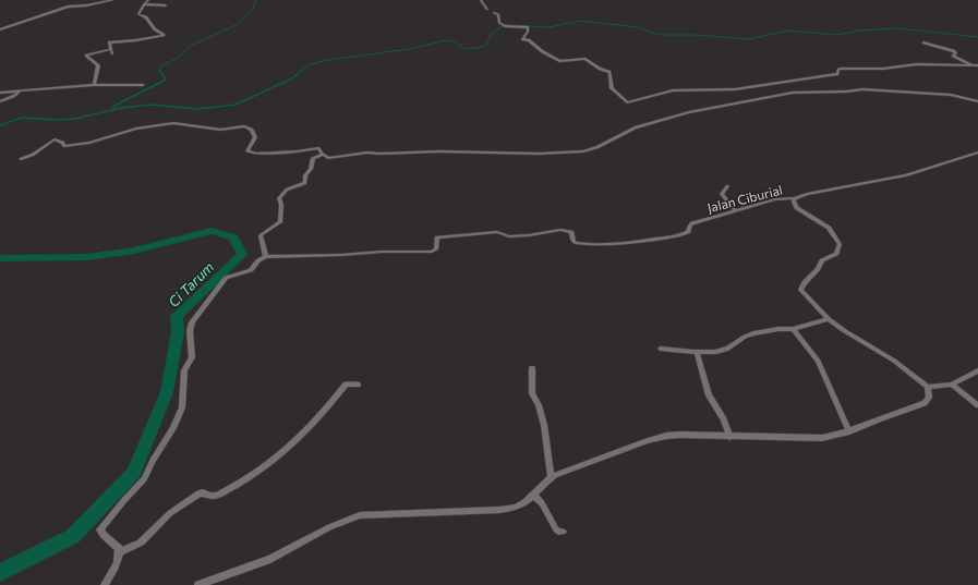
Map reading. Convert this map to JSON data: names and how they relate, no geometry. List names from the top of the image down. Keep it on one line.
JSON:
{"streets":{"street":["Jalan Ciburial"]},"water":["Ci Tarum"]}
